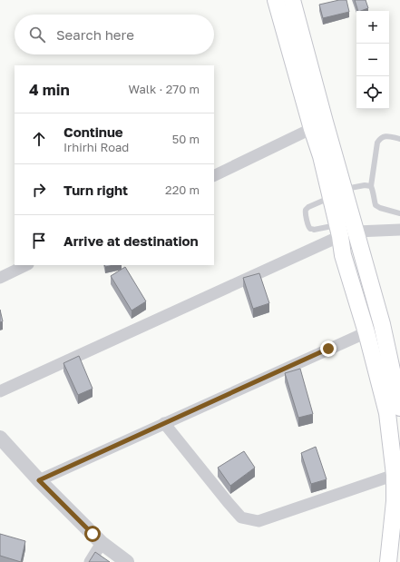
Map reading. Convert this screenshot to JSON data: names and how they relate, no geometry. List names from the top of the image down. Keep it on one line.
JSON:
{"page":{"map_buttons":["+","−"],"search":"Search here","heading":["4 min","Walk · 270 m"],"list":[["Continue","Irhirhi Road","50 m"],["Turn right","220 m"],"Arrive at destination"]}}
